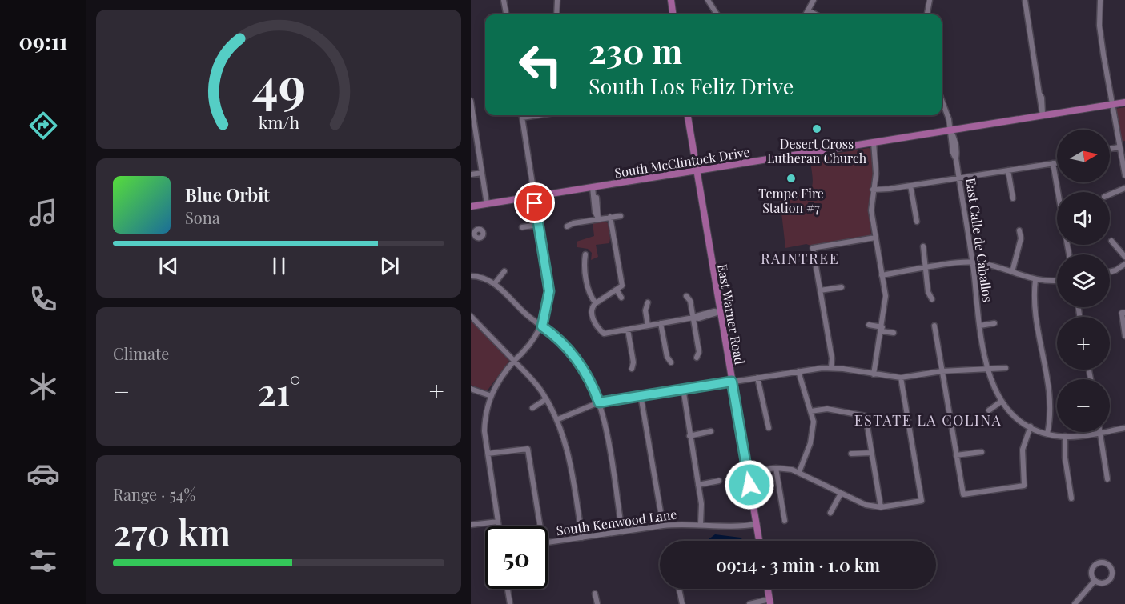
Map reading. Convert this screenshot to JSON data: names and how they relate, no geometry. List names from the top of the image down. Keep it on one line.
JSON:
{"streets":{"main road":["South McClintock Drive","East Warner Road"],"street":["East Calle de Caballos","South Kenwood Lane"]},"crossings":[["South McClintock Drive","East Calle de Caballos"],["South McClintock Drive","East Warner Road"],["East Warner Road","South Kenwood Lane"]],"districts":["RAINTREE","ESTATE LA COLINA"],"places":["Desert Cross Lutheran Church","Tempe Fire Station #7"],"north":"right","page":{"tabs":"09:11","turn":["230 m","South Los Feliz Drive"],"map_buttons":["+","−"],"song":["Blue Orbit","Sona"],"tile":["Climate",["Range · 54%","270 km"]],"heat":["−","21°","+"],"limit":"50","trip":"09:14 · 3 min · 1.0 km","gauge":["49","km/h"]}}
